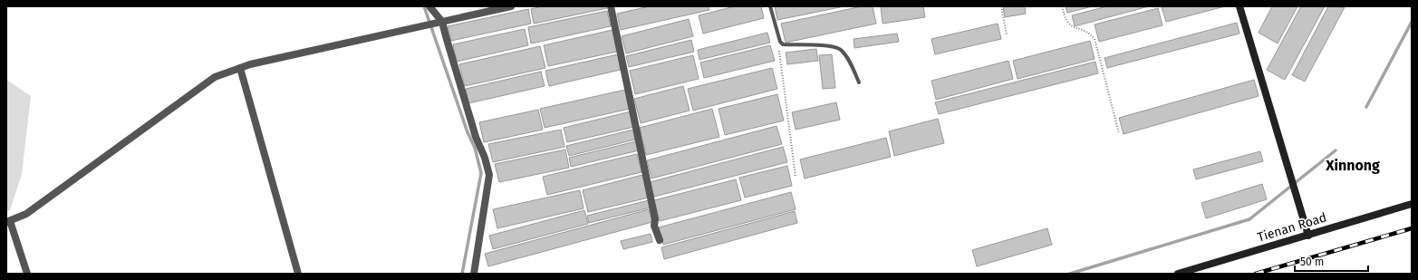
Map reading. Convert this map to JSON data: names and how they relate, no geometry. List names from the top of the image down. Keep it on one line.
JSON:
{"streets":{"street":["Tienan Road"]},"districts":["Xinnong"],"scale_bar":"50 m"}
